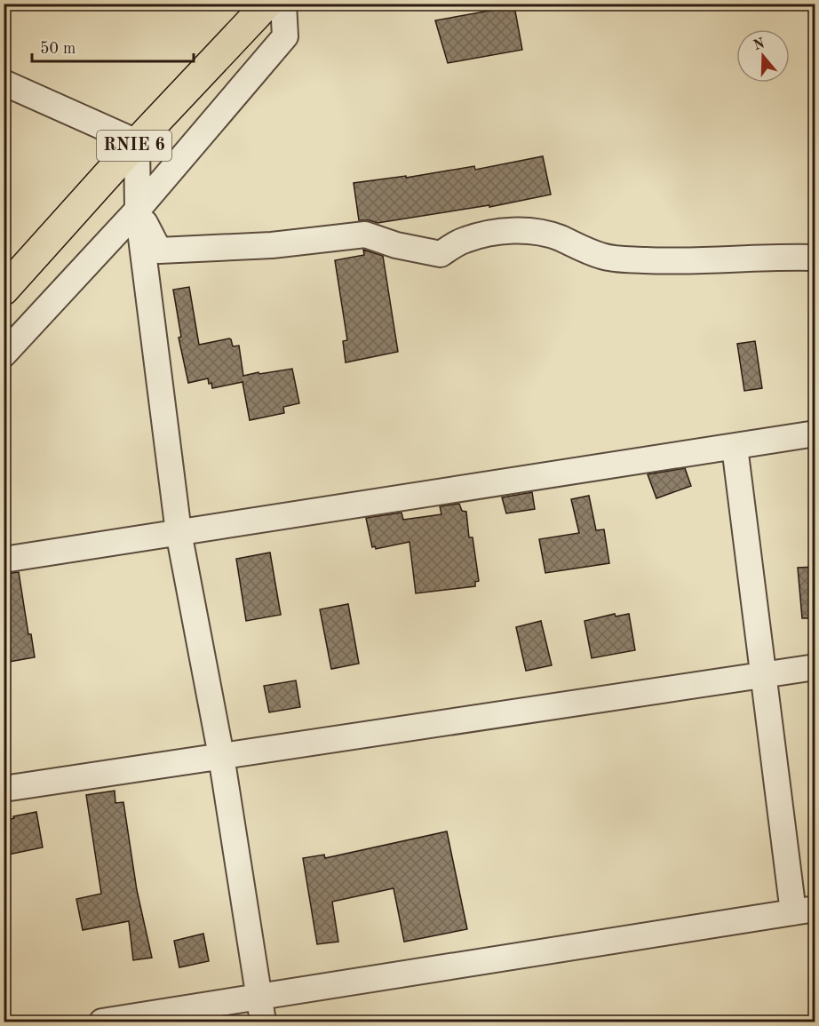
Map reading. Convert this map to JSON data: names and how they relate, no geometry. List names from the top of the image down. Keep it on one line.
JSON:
{"streets":{"main road":["RNIE 6"]},"scale_bar":"50 m","north":"top"}
